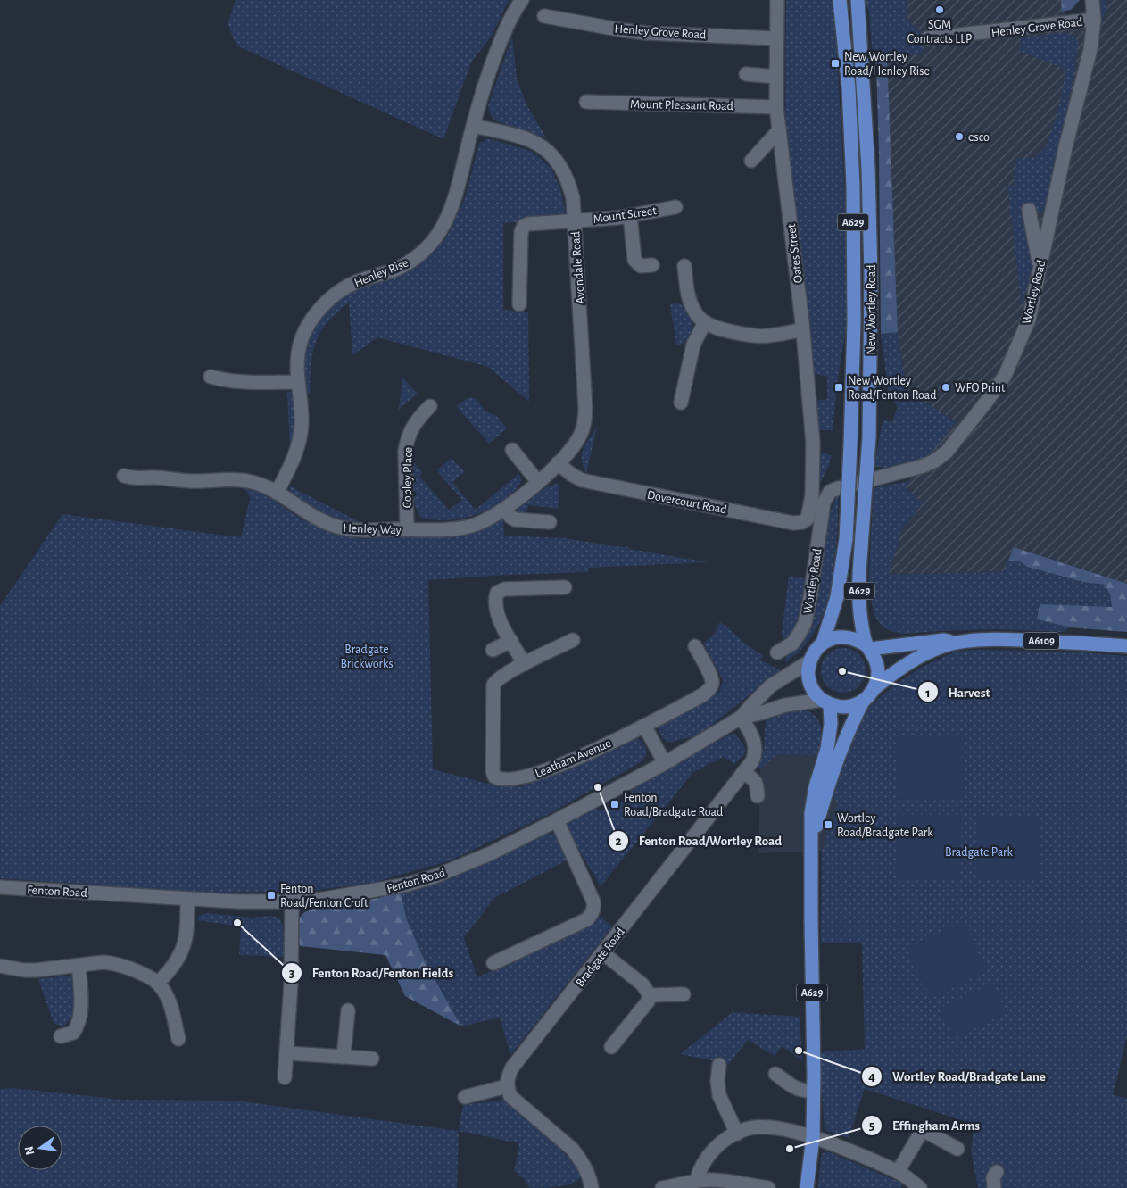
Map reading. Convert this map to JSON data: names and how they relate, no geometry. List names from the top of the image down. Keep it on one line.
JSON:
{"streets":{"main road":["A629","New Wortley Road","A6109"],"street":["Henley Grove Road","Mount Pleasant Road","Mount Street","Oates Street","Avondale Road","Henley Rise","Wortley Road","Copley Place","Dovercourt Road","Henley Way","Leatham Avenue","Fenton Road","Bradgate Road"]},"crossings":[["Henley Grove Road","Oates Street"],["Henley Grove Road","Wortley Road"],["Mount Pleasant Road","Oates Street"],["Mount Street","Avondale Road"],["A629","New Wortley Road"],["A629","A6109"],["A629","Fenton Road"],["Oates Street","Dovercourt Road"],["Avondale Road","Henley Rise"],["Avondale Road","Dovercourt Road"],["Avondale Road","Henley Way"],["Henley Rise","Henley Way"],["New Wortley Road","A6109"],["New Wortley Road","Fenton Road"],["Copley Place","Henley Way"],["Dovercourt Road","Henley Way"],["A6109","Fenton Road"],["Fenton Road","Bradgate Road"]],"parks":["Bradgate Brickworks","Bradgate Park"],"places":{"other":["SGM Contracts LLP","esco","WFO Print","Harvest","Fenton Road/Wortley Road","Fenton Road/Fenton Fields","Wortley Road/Bradgate Lane","Effingham Arms"],"transit":["New Wortley Road/Henley Rise","New Wortley Road/Fenton Road","Fenton Road/Bradgate Road","Wortley Road/Bradgate Park","Fenton Road/Fenton Croft"]},"north":"left"}
